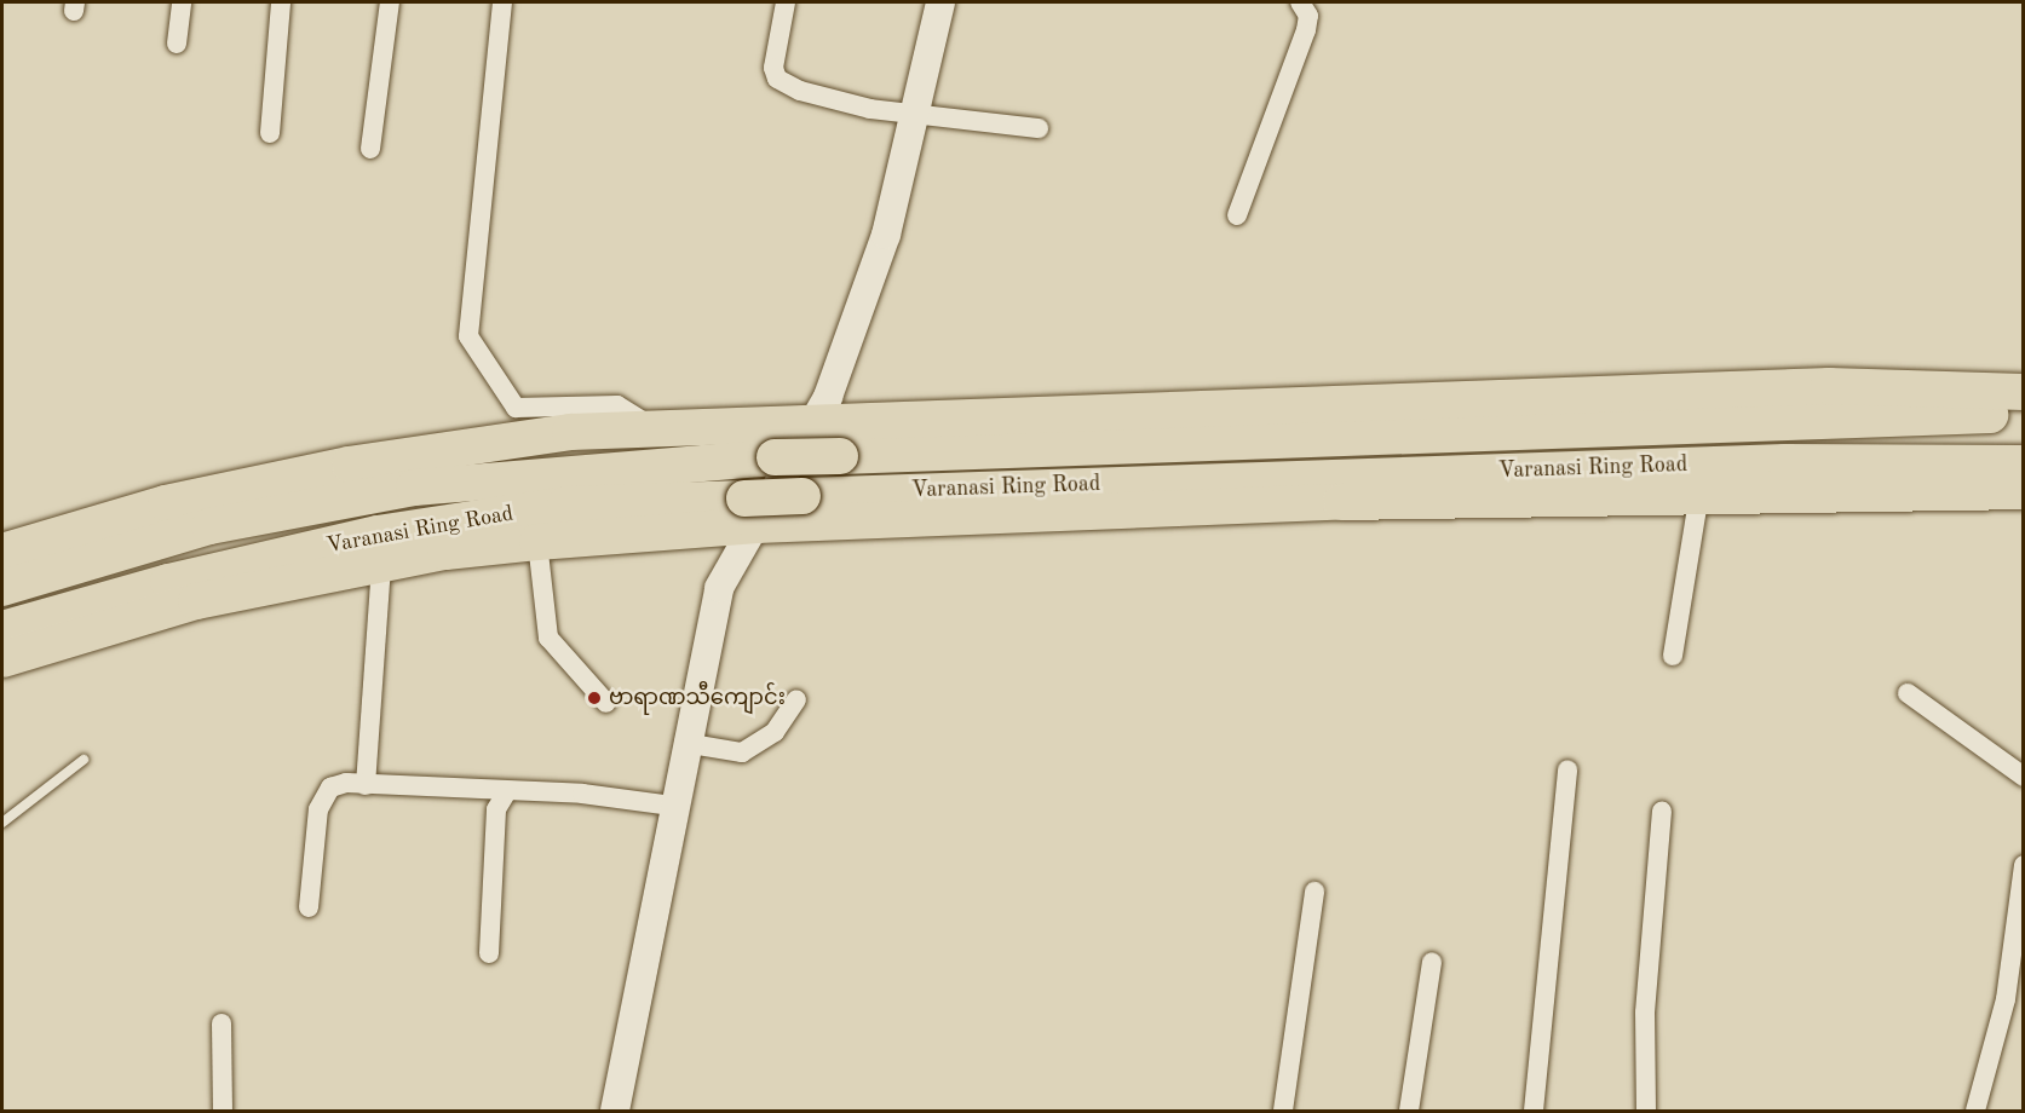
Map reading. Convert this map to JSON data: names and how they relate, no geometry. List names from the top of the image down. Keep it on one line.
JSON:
{"streets":{"highway":["Varanasi Ring Road"]},"places":["ဗာရာဏသီကျောင်း"]}
